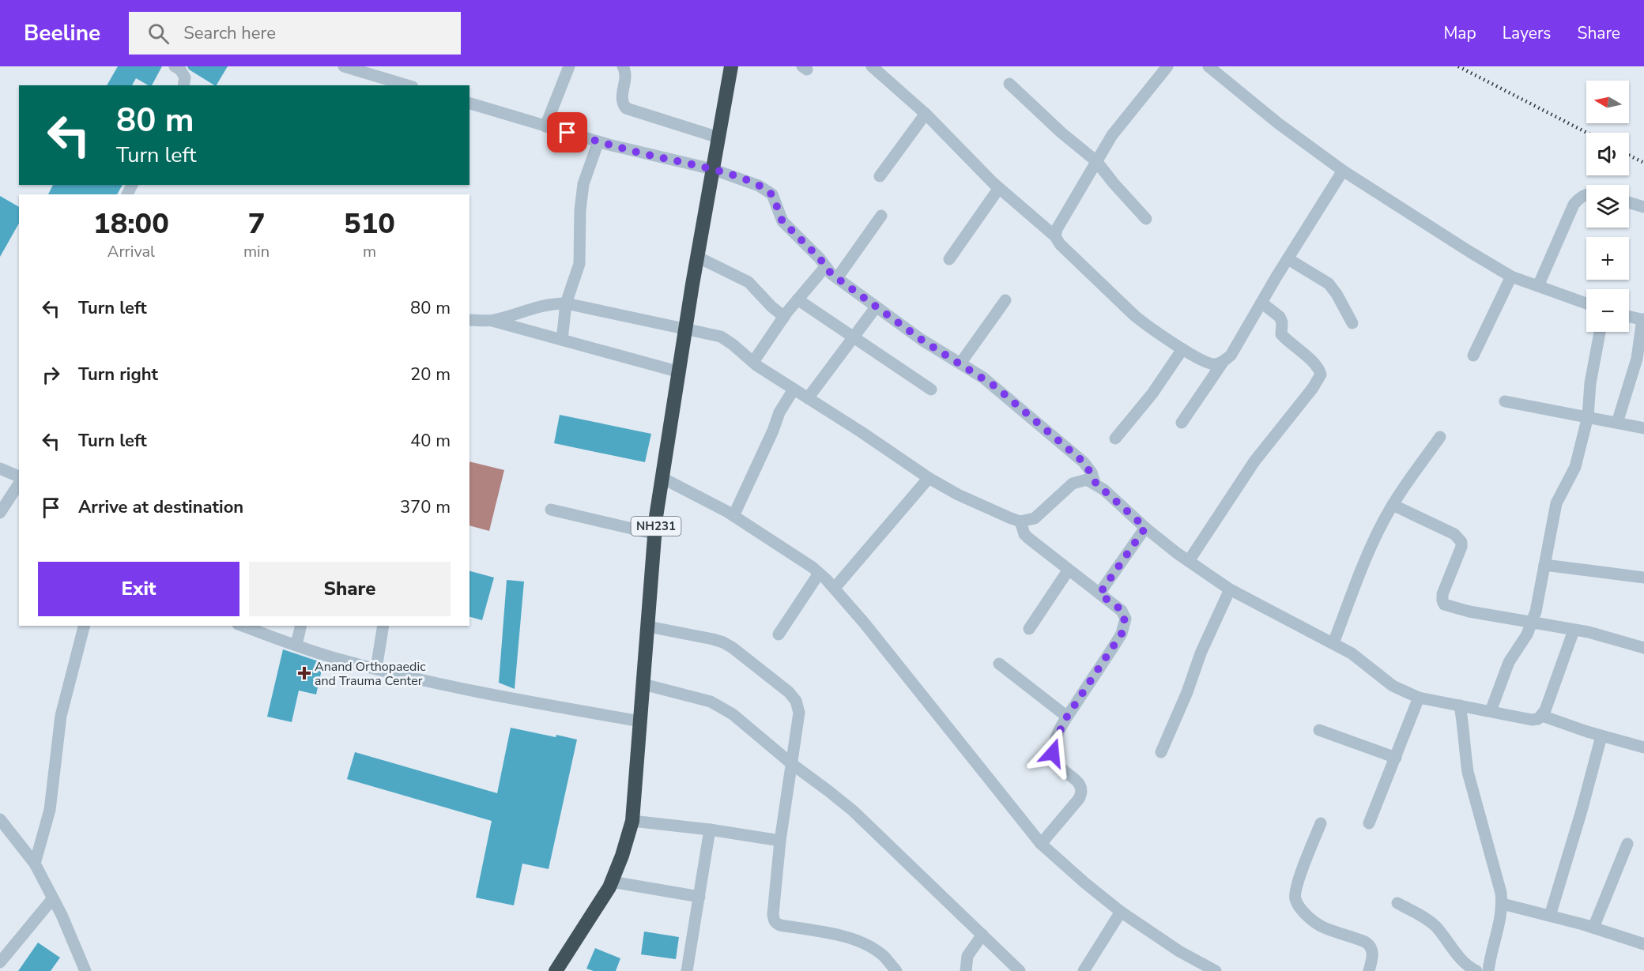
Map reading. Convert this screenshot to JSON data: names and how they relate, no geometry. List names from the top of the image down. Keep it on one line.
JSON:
{"streets":{"highway":["NH231"]},"places":{"health":["Anand Orthopaedic and Trauma Center"]},"north":"left","page":{"header":"Beeline","search":"Search here","nav":["Map","Layers","Share"],"map_buttons":["+","−"],"turn":["80 m","Turn left"],"eta":["18:00","Arrival","7","min","510","m"],"list":[{"name":"Turn left","value":"80 m"},{"name":"Turn right","value":"20 m"},{"name":"Turn left","value":"40 m"},{"name":"Arrive at destination","value":"370 m"}],"buttons":["Exit","Share"]}}
